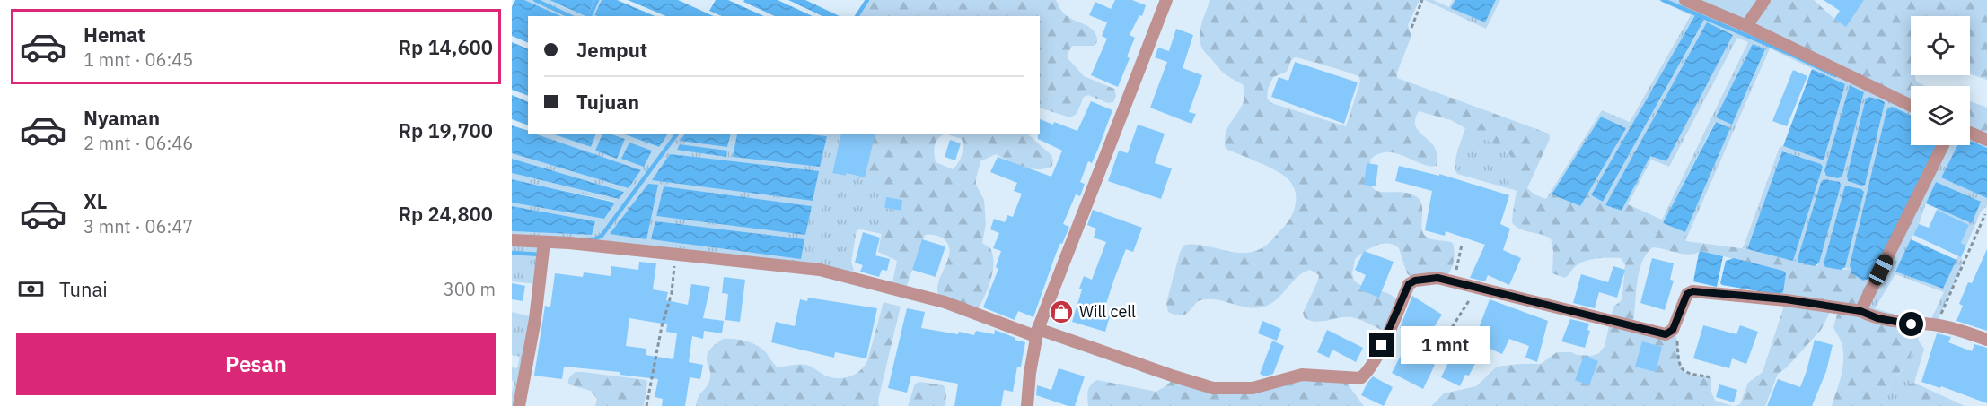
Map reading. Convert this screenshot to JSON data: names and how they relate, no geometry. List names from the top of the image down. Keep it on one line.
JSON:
{"places":{"shop":["Will cell"]},"page":{"list":[{"name":"Hemat","note":"1 mnt · 06:45","value":"Rp 14,600"},{"name":"Nyaman","note":"2 mnt · 06:46","value":"Rp 19,700"},{"name":"XL","note":"3 mnt · 06:47","value":"Rp 24,800"}],"banner":["Jemput","Tujuan"],"pay":["Tunai","300 m"],"buttons":"Pesan","bubble":"1 mnt"}}
